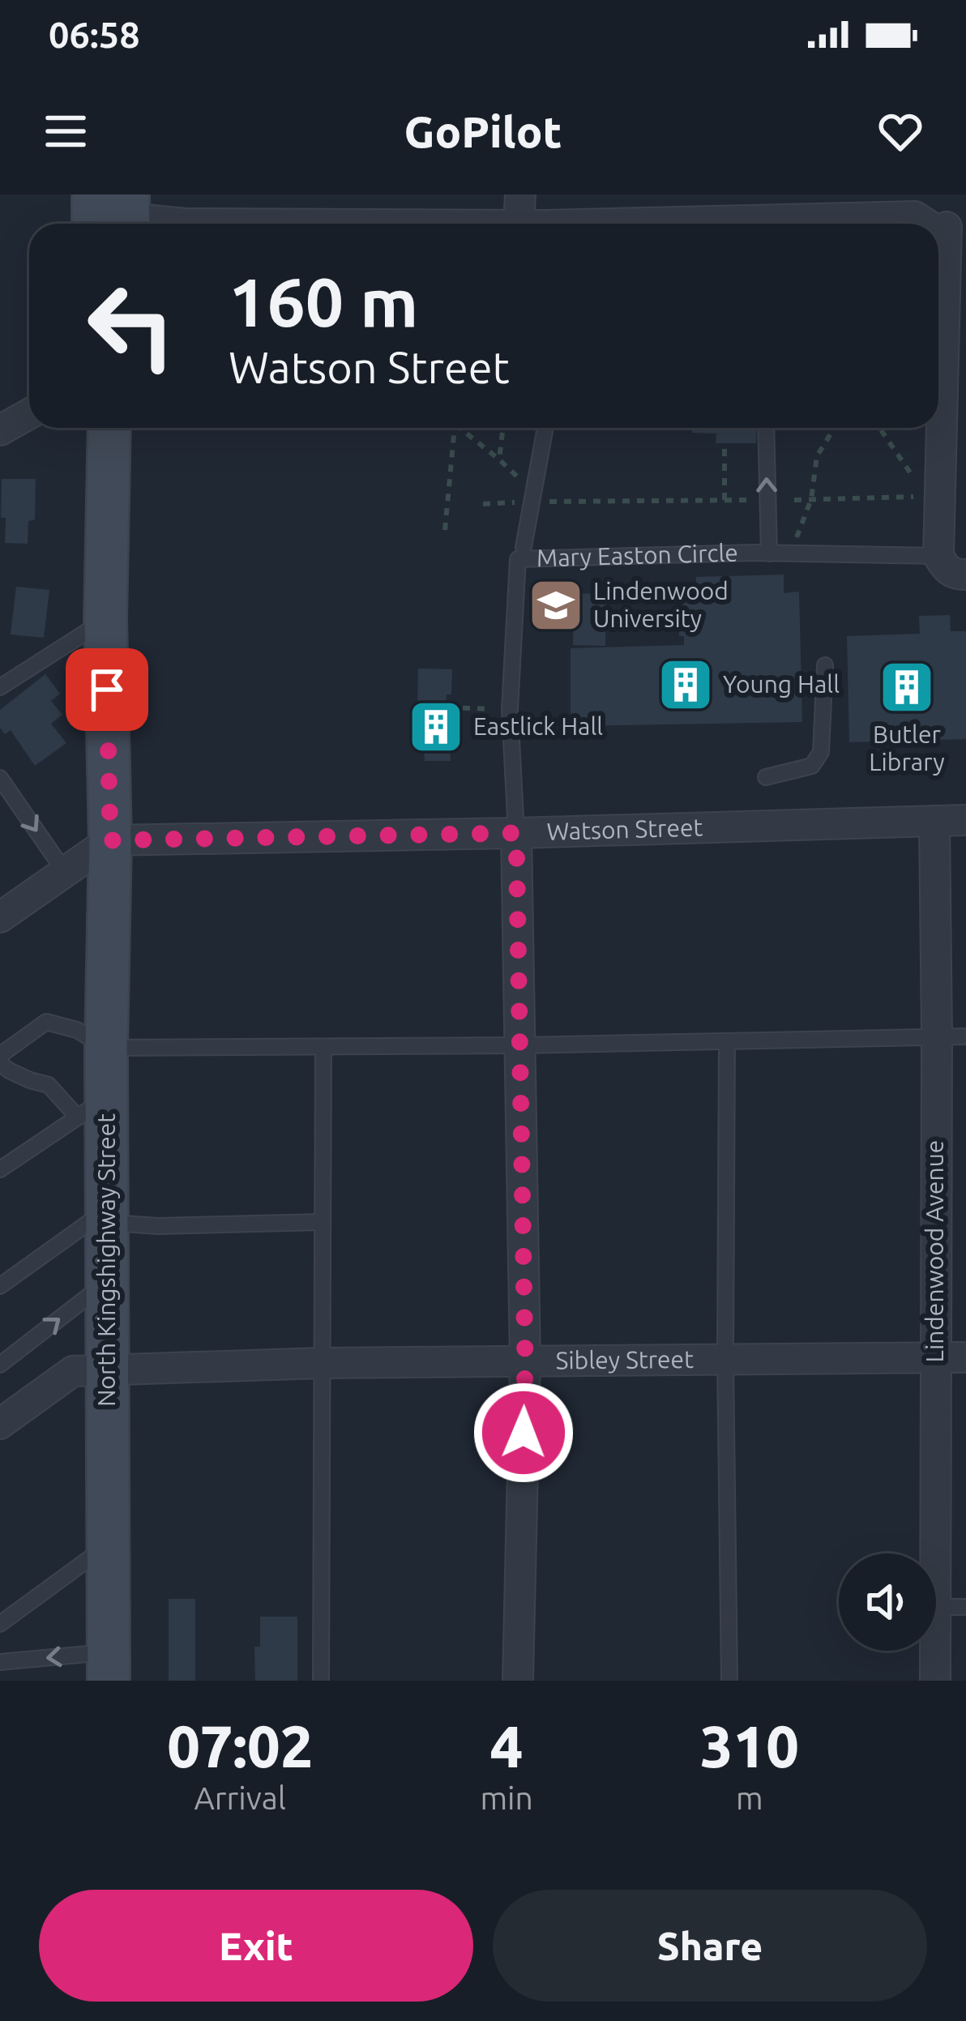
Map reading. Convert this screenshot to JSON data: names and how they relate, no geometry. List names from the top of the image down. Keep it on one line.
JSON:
{"streets":{"main road":["North Kingshighway Street"],"street":["Watson Street","Lindenwood Avenue","Sibley Street"],"lane":["Mary Easton Circle"]},"crossings":[["Mary Easton Circle","Watson Street"],["Watson Street","Lindenwood Avenue"],["Watson Street","North Kingshighway Street"],["Lindenwood Avenue","Sibley Street"],["North Kingshighway Street","Sibley Street"]],"places":{"school or university":["Lindenwood University"],"building":["Young Hall","Butler Library","Eastlick Hall"]},"page":{"status":"06:58","header":"GoPilot","turn":["160 m","Watson Street"],"eta":["07:02","Arrival","4","min","310","m"],"buttons":["Exit","Share"]}}
